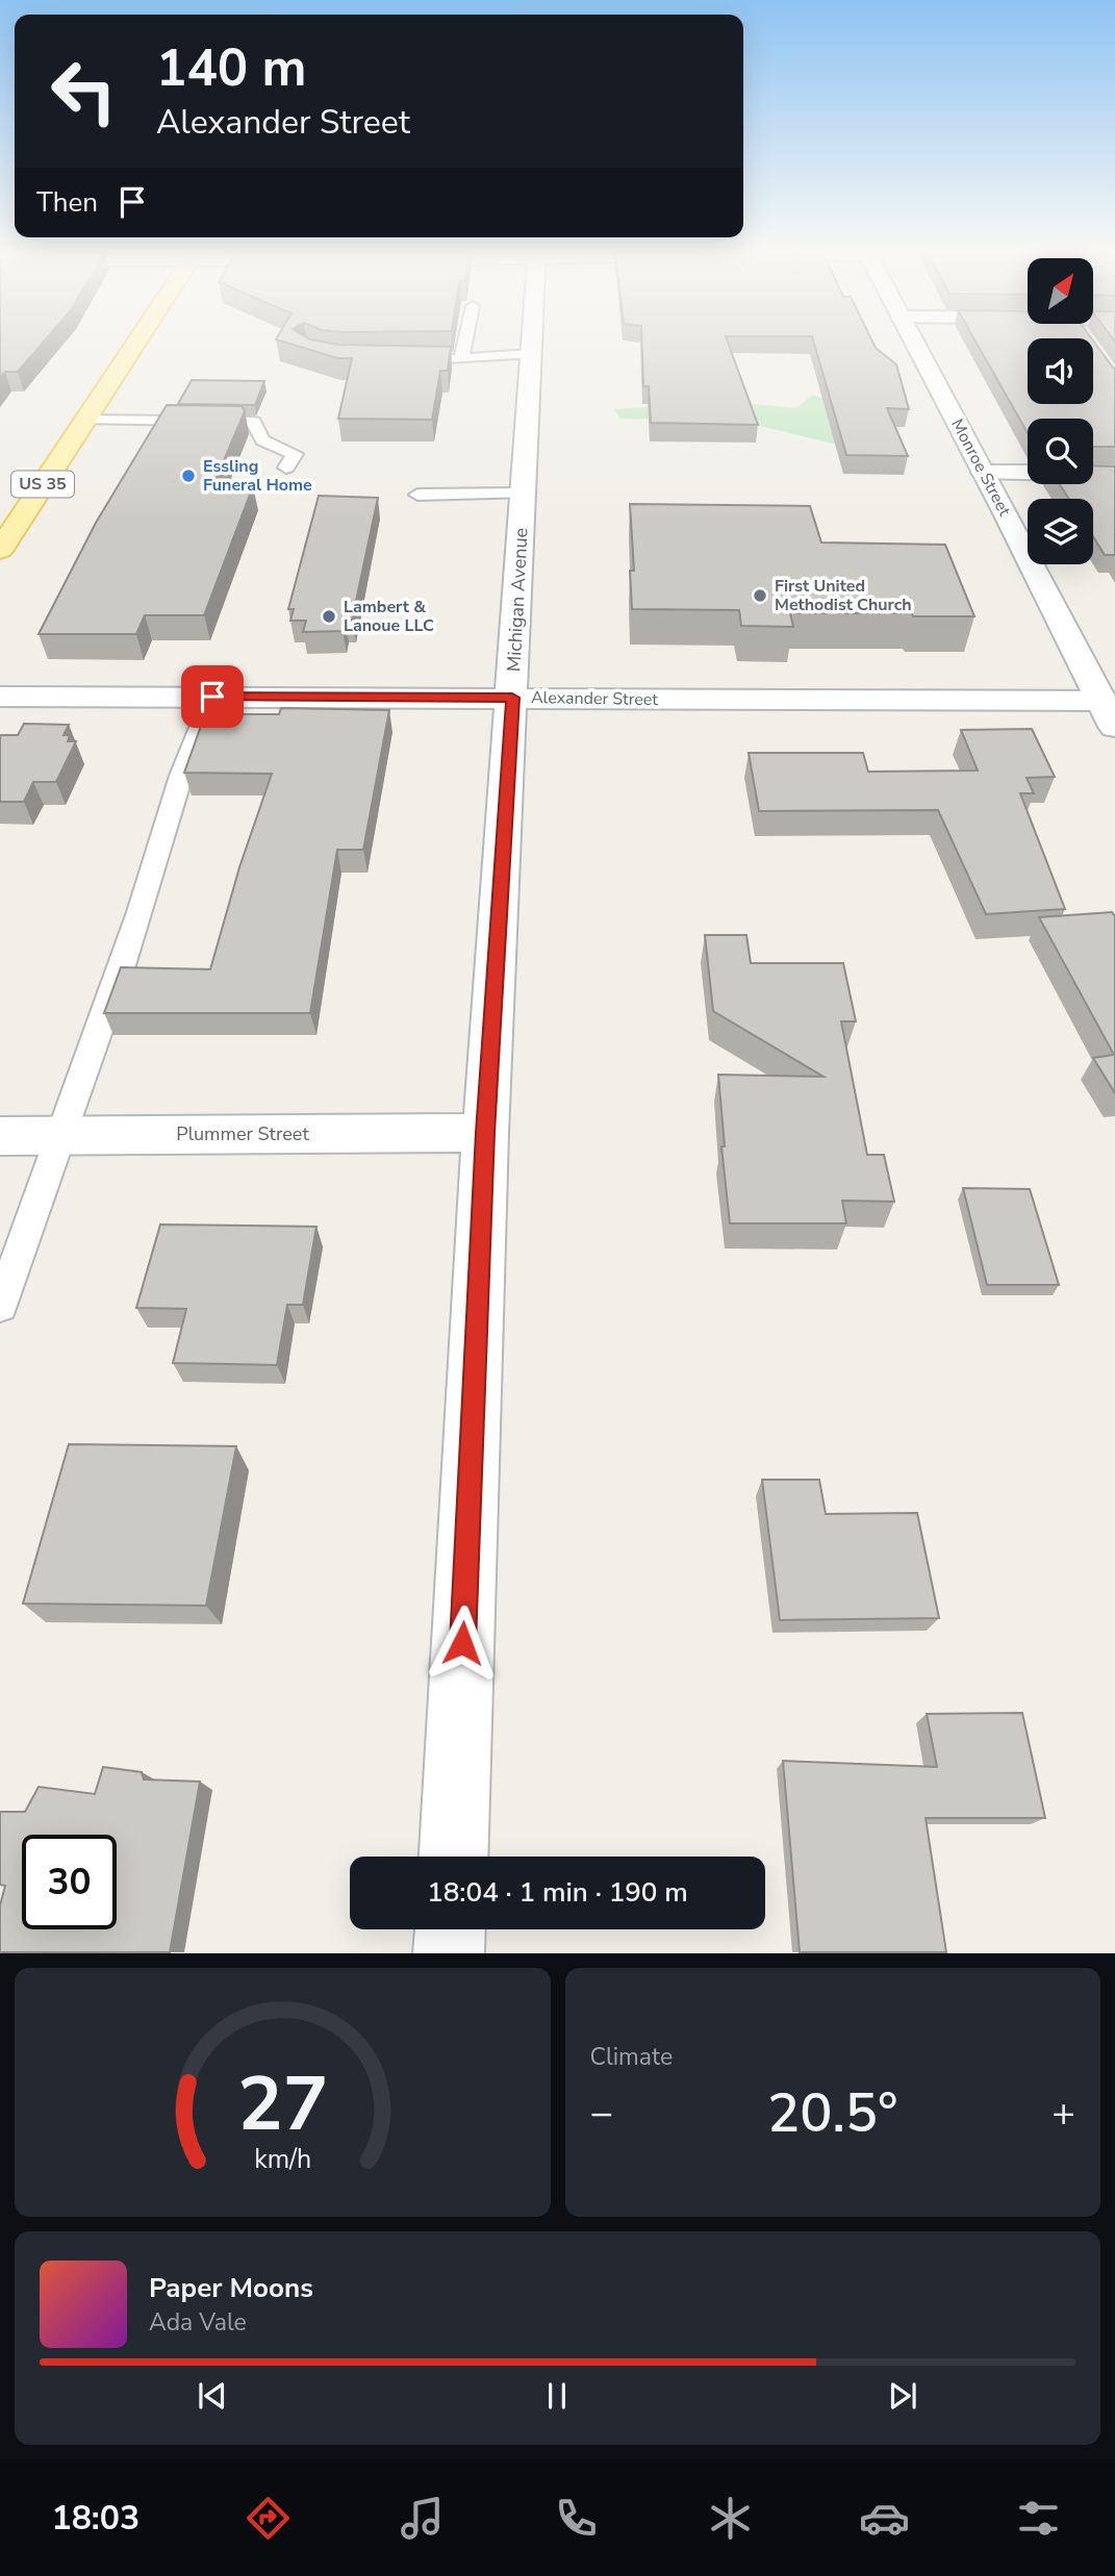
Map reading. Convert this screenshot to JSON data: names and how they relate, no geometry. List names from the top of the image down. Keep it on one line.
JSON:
{"streets":{"main road":["US 35"],"street":["Monroe Street","Michigan Avenue","Alexander Street","Plummer Street"]},"crossings":[["Monroe Street","Alexander Street"],["Michigan Avenue","Alexander Street"],["Michigan Avenue","Plummer Street"]],"places":["Essling Funeral Home","First United Methodist Church","Lambert & Lanoue LLC"],"north":"top right","page":{"turn":["140 m","Alexander Street"],"then":"Then","limit":"30","trip":"18:04 · 1 min · 190 m","tile":"Climate","heat":["−","20.5°","+"],"song":["Paper Moons","Ada Vale"],"tabs":"18:03","gauge":["27","km/h"]}}
